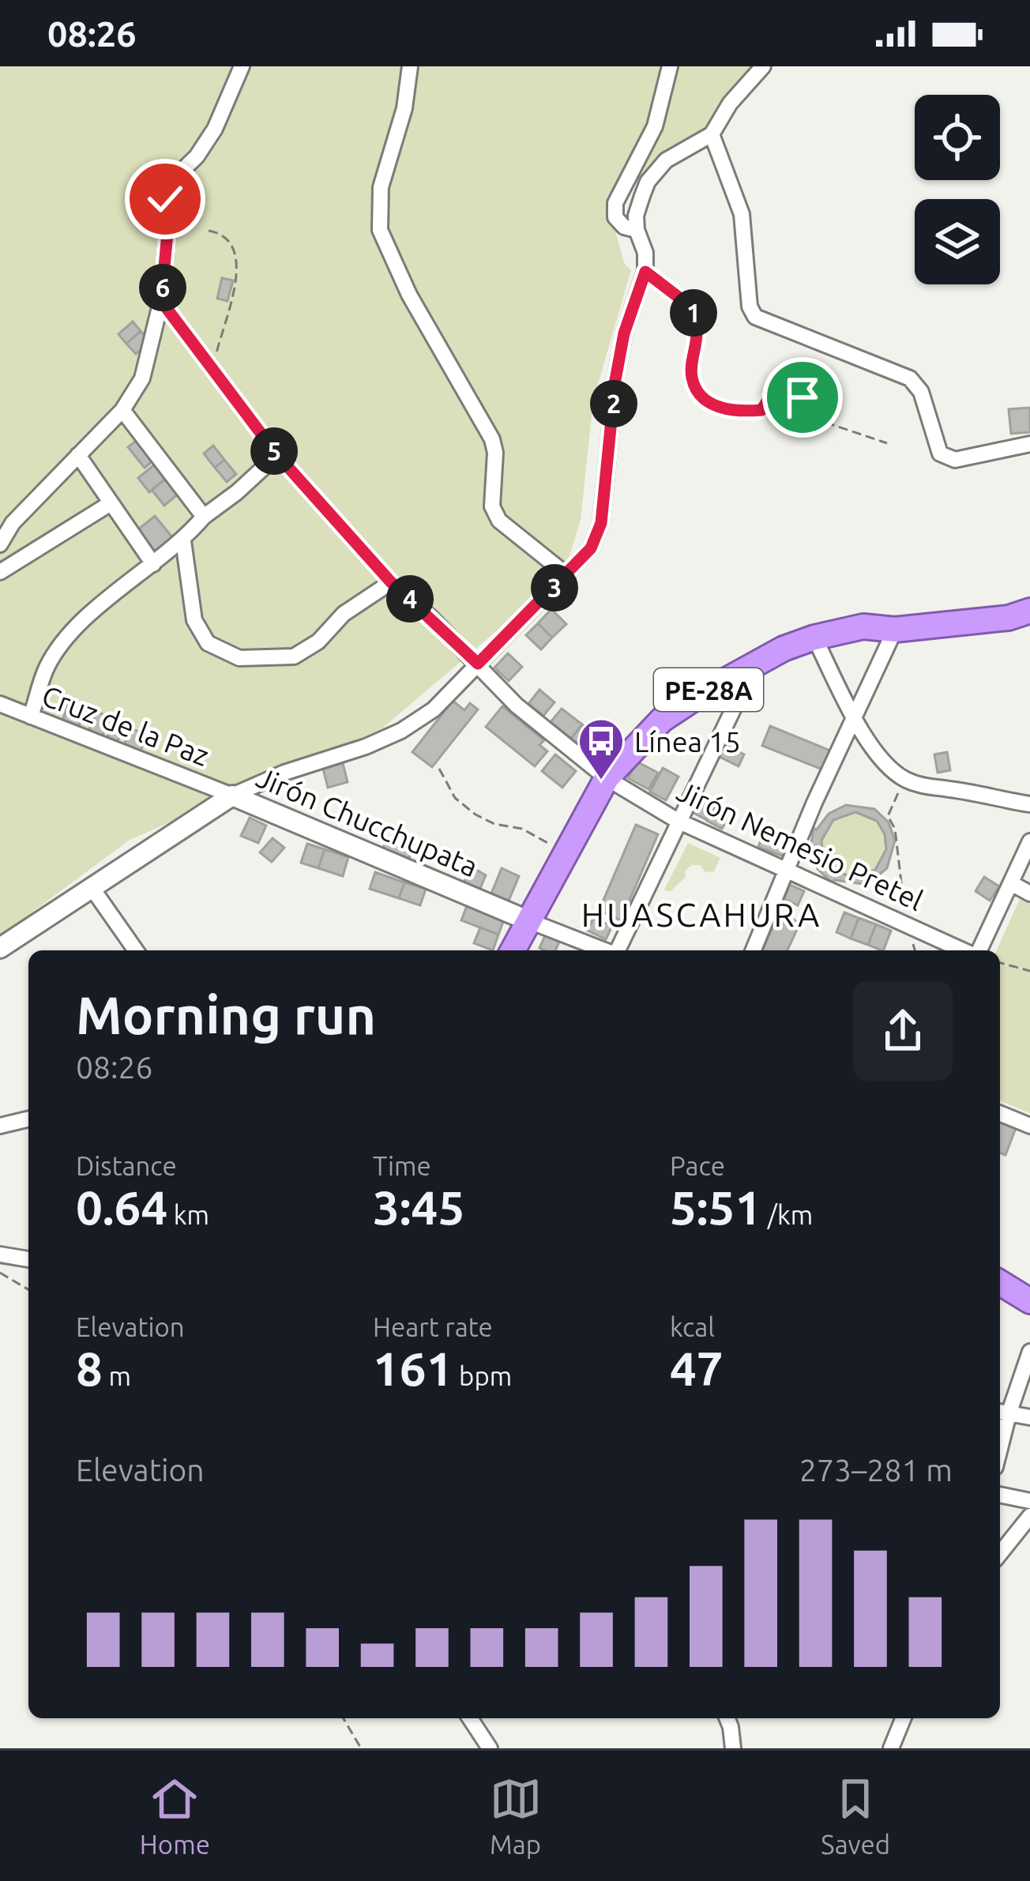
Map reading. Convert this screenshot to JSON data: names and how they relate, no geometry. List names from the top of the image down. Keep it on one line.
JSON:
{"streets":{"highway":["PE-28A"],"street":["Cruz de la Paz","Jirón Chucchupata","Jirón Nemesio Pretel"]},"crossings":[["PE-28A","Jirón Chucchupata"],["PE-28A","Jirón Nemesio Pretel"],["Cruz de la Paz","Jirón Chucchupata"]],"districts":["HUASCAHURA"],"places":{"bus stop":["Línea 15"]},"page":{"status":"08:26","pins":["6","1","2","5","3","4"],"heading":["Morning run","08:26"],"stats":[["Distance","0.64 km"],["Time","3:45"],["Pace","5:51 /km"],["Elevation","8 m"],["Heart rate","161 bpm"],["kcal","47"]],"chart":["Elevation","273–281 m"],"tabs":["Home","Map","Saved"]}}
